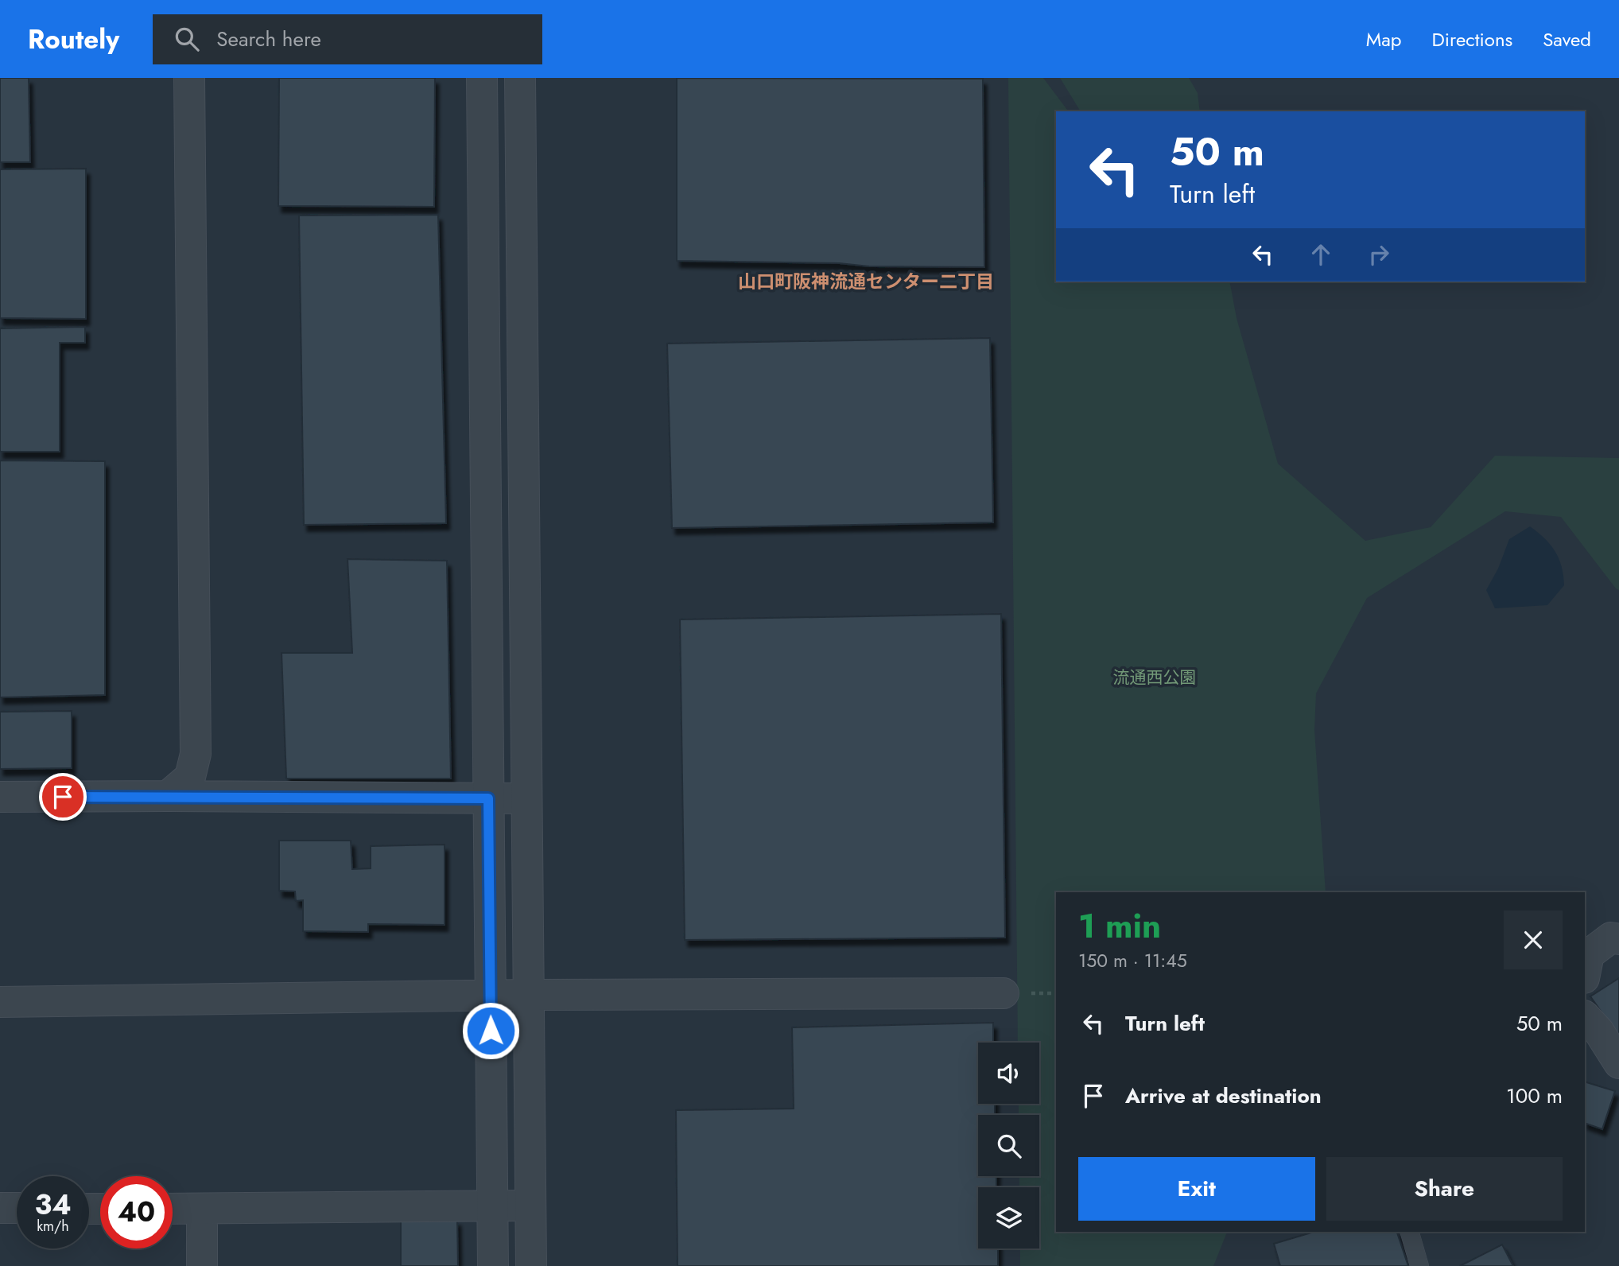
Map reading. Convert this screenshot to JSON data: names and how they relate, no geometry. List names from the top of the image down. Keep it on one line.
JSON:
{"districts":["山口町阪神流通センター二丁目"],"parks":["流通西公園"],"page":{"header":"Routely","search":"Search here","nav":["Map","Directions","Saved"],"turn":["50 m","Turn left"],"heading":["1 min","150 m · 11:45"],"list":[{"name":"Turn left","value":"50 m"},{"name":"Arrive at destination","value":"100 m"}],"buttons":["Exit","Share"],"speed":"34 km/h","limit":"40"}}
